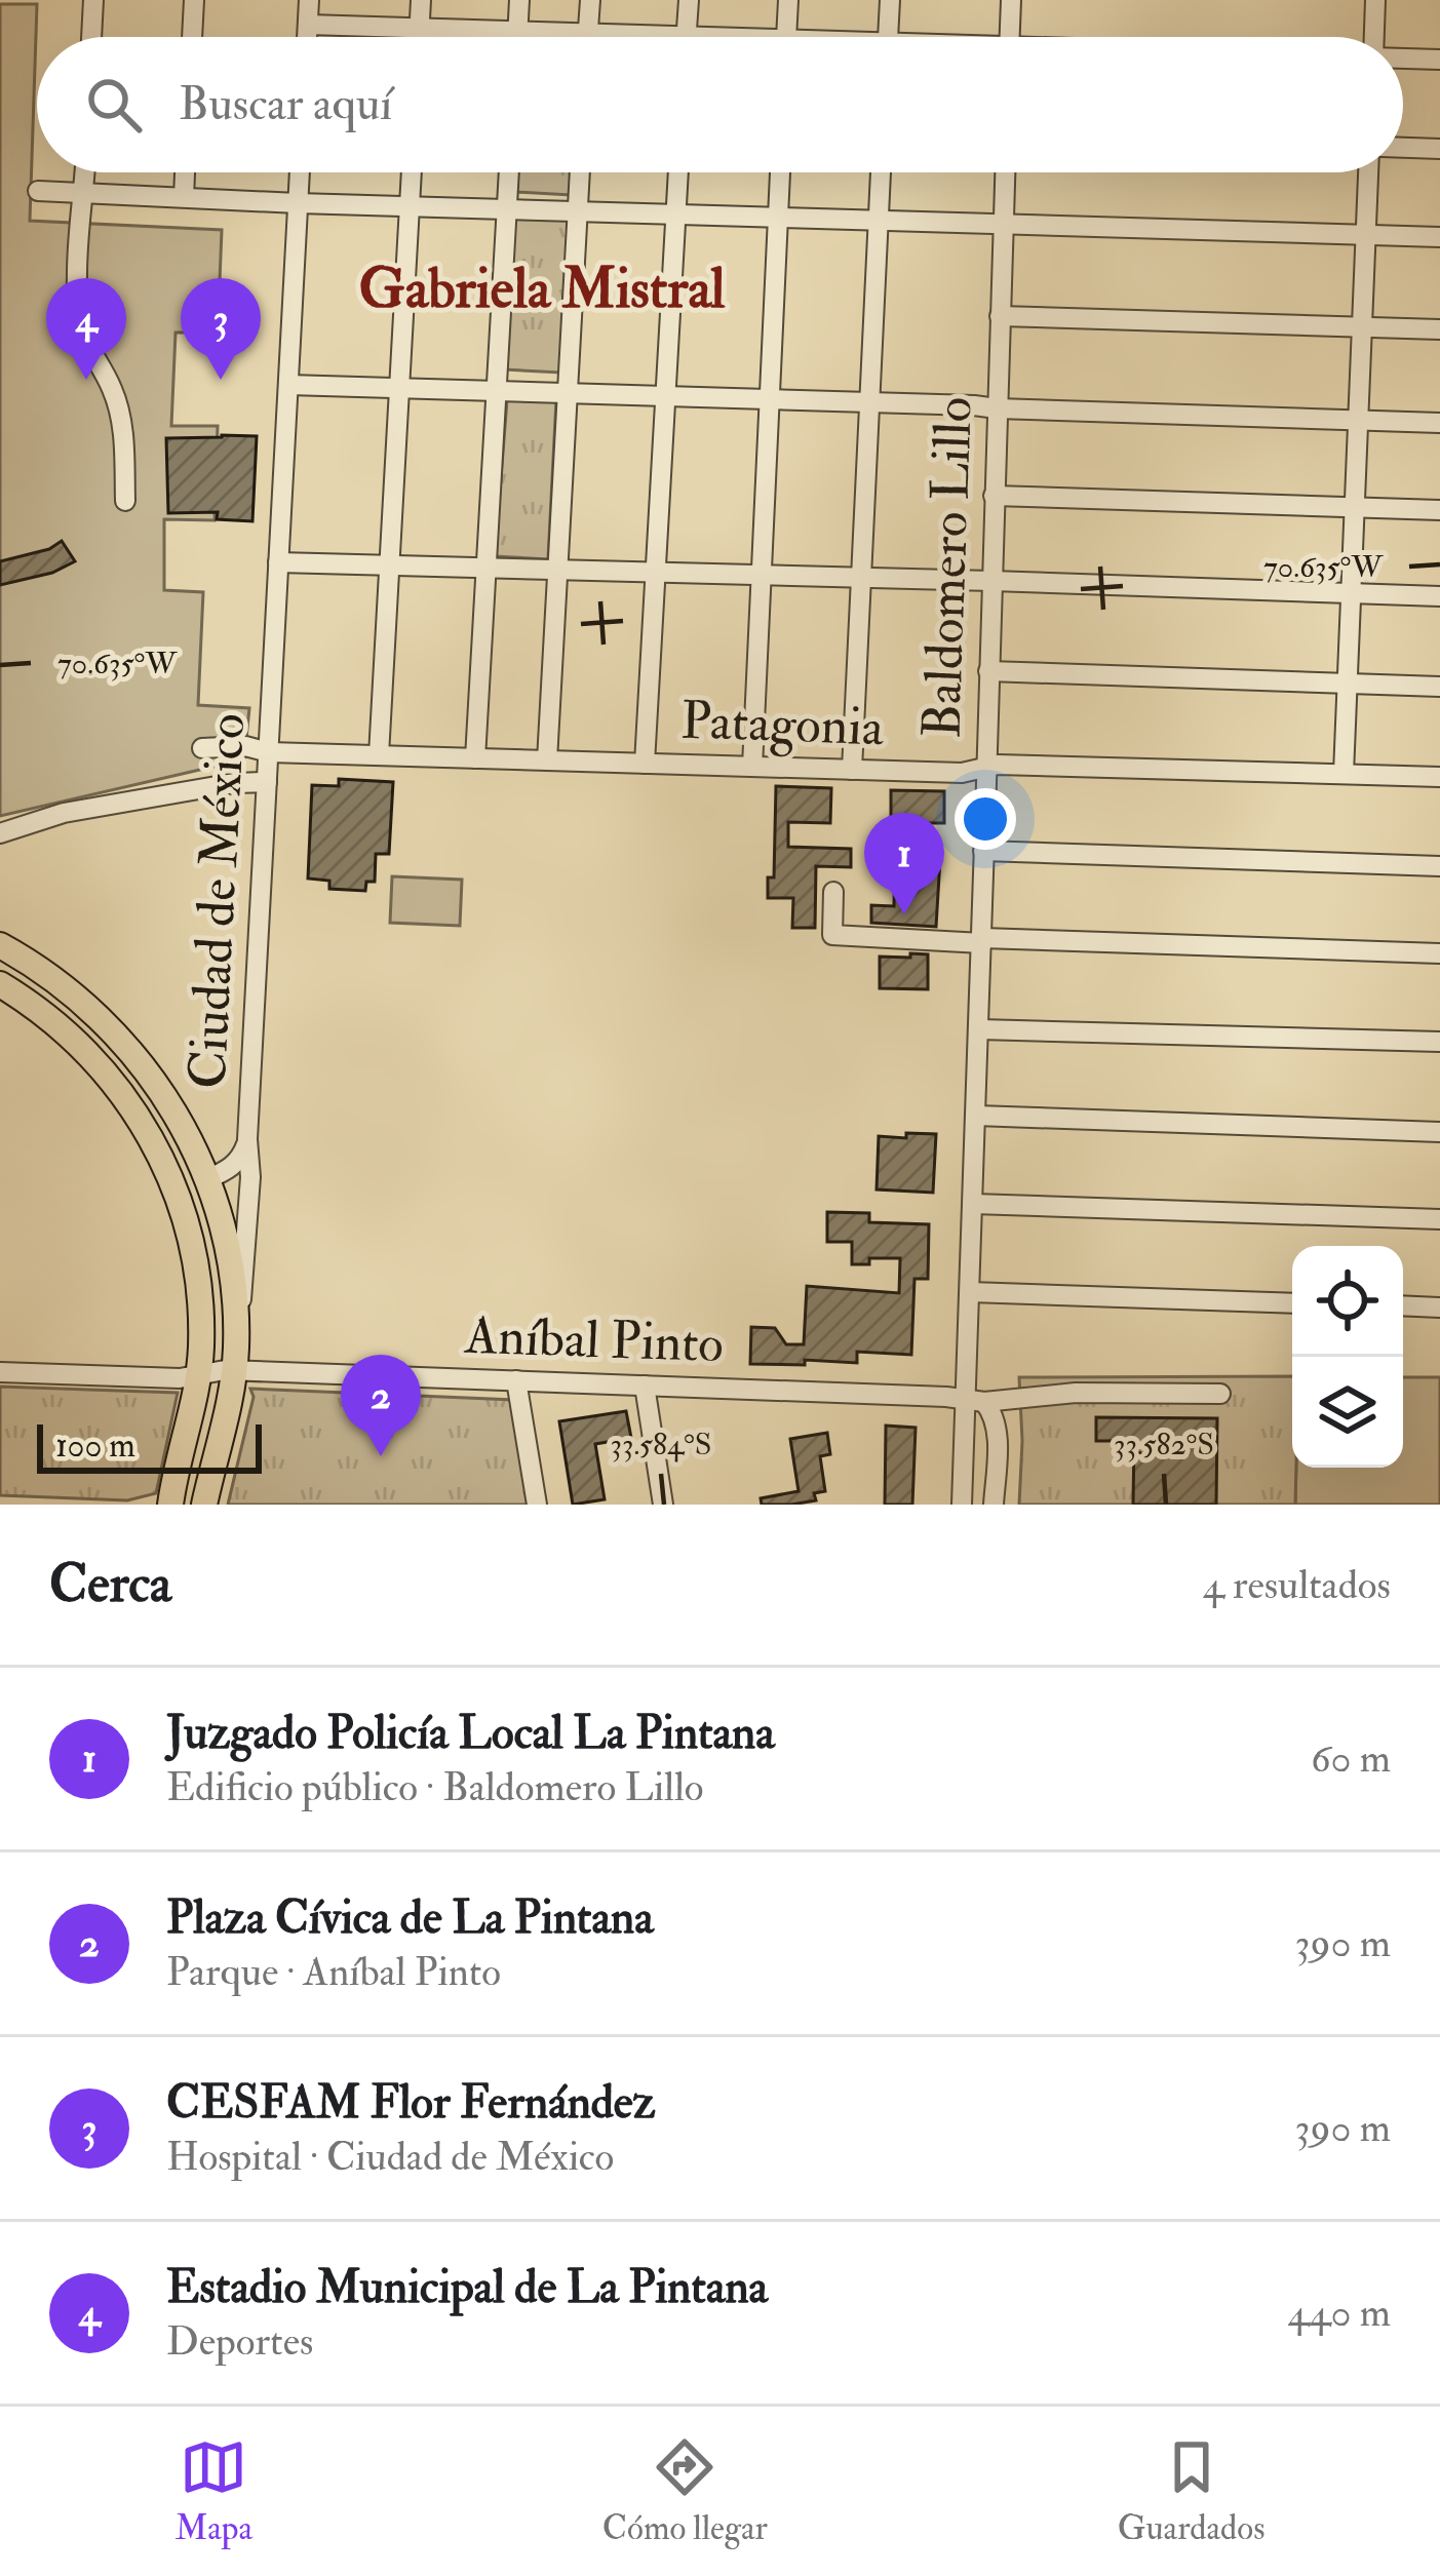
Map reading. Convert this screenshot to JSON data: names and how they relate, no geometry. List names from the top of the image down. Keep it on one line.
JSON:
{"streets":{"street":["Baldomero Lillo","Patagonia","Ciudad de México","Aníbal Pinto"]},"crossings":[["Baldomero Lillo","Patagonia"],["Baldomero Lillo","Aníbal Pinto"],["Patagonia","Ciudad de México"]],"districts":["Gabriela Mistral"],"scale_bar":"100 m","page":{"search":"Buscar aquí","pins":["3","4","1","2"],"scale":"100 m","heading":["Cerca","4 resultados"],"list":[{"mark":"1","name":"Juzgado Policía Local La Pintana","note":"Edificio público · Baldomero Lillo","value":"60 m"},{"mark":"2","name":"Plaza Cívica de La Pintana","note":"Parque · Aníbal Pinto","value":"390 m"},{"mark":"3","name":"CESFAM Flor Fernández","note":"Hospital · Ciudad de México","value":"390 m"},{"mark":"4","name":"Estadio Municipal de La Pintana","note":"Deportes","value":"440 m"}],"nav":["Mapa","Cómo llegar","Guardados"]},"coordinates":["70.635°W","33.584°S","33.582°S"]}
